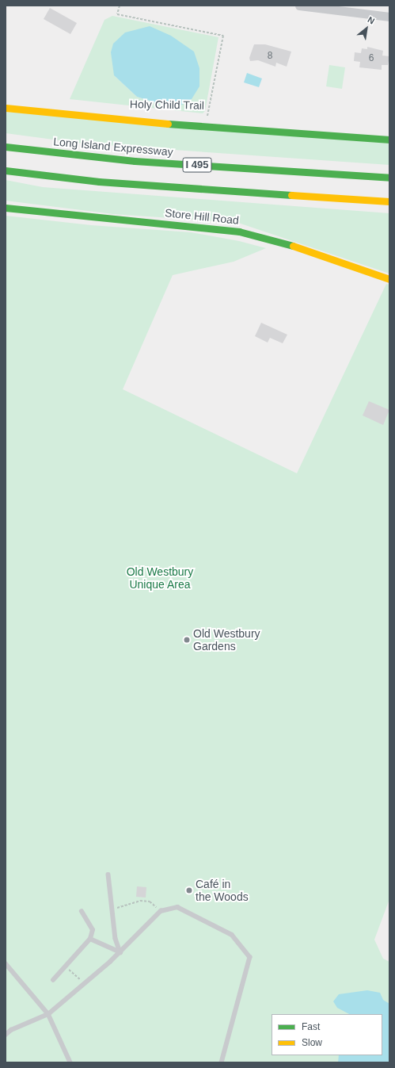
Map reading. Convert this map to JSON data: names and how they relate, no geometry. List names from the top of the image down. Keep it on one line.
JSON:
{"streets":{"main road":["Long Island Expressway","I 495","Store Hill Road"],"path":["Holy Child Trail"]},"parks":["Old Westbury Unique Area"],"places":["Old Westbury Gardens","Café in the Woods"],"house_numbers":["8","6"],"legend":["Fast","Slow"],"north":"top right"}
